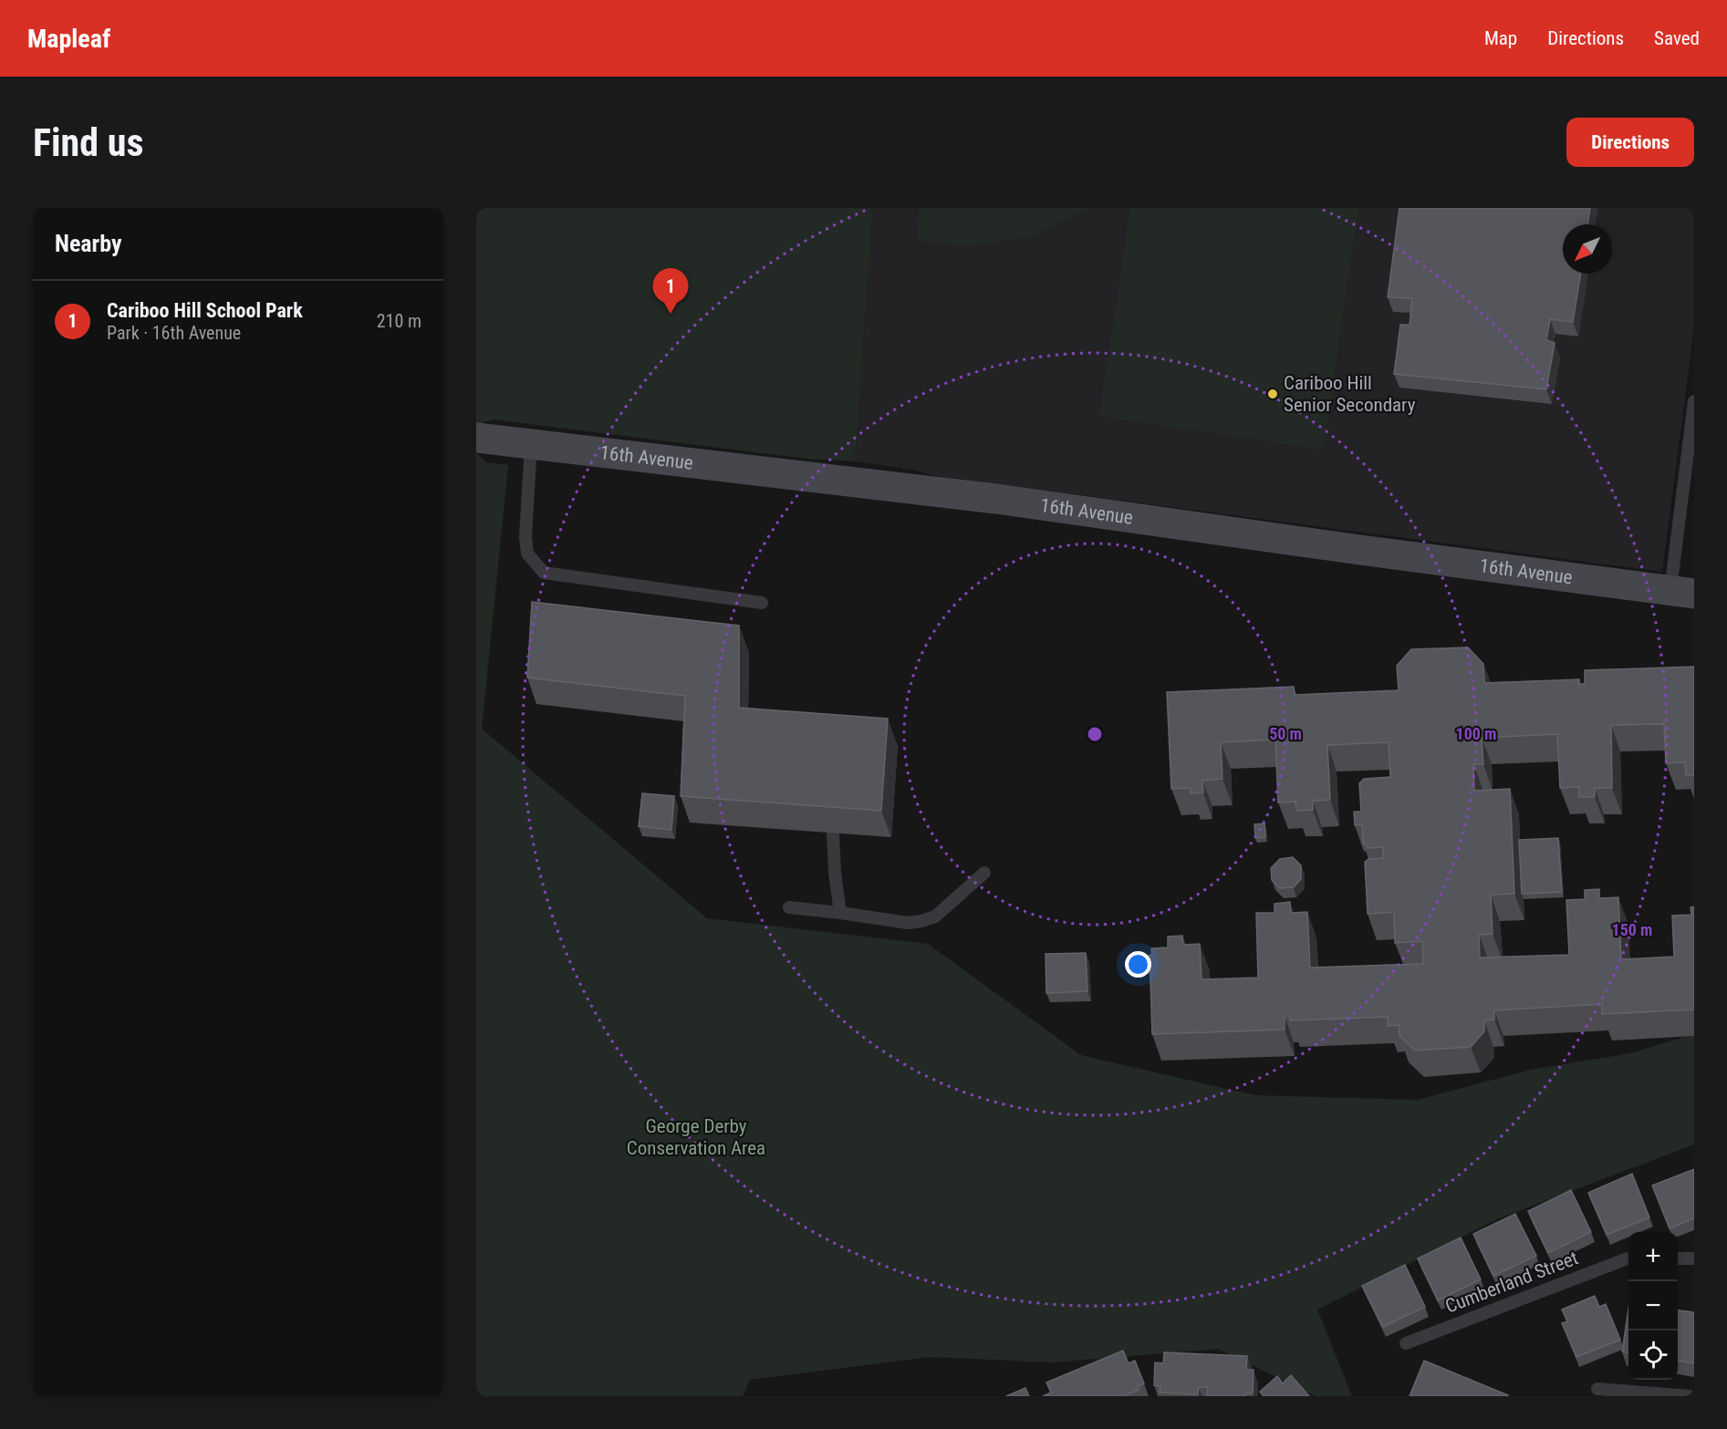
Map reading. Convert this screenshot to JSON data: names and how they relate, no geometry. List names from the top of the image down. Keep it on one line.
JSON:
{"streets":{"street":["16th Avenue"],"lane":["Cumberland Street"]},"parks":["George Derby Conservation Area"],"places":["Cariboo Hill Senior Secondary"],"north":"bottom left","page":{"header":"Mapleaf","nav":["Map","Directions","Saved"],"buttons":"Directions","title":"Find us","heading":"Nearby","pins":"1","list":[{"mark":"1","name":"Cariboo Hill School Park","note":"Park · 16th Avenue","value":"210 m"}],"map_buttons":["+","−"]},"rings":["50 m","100 m","150 m"]}
